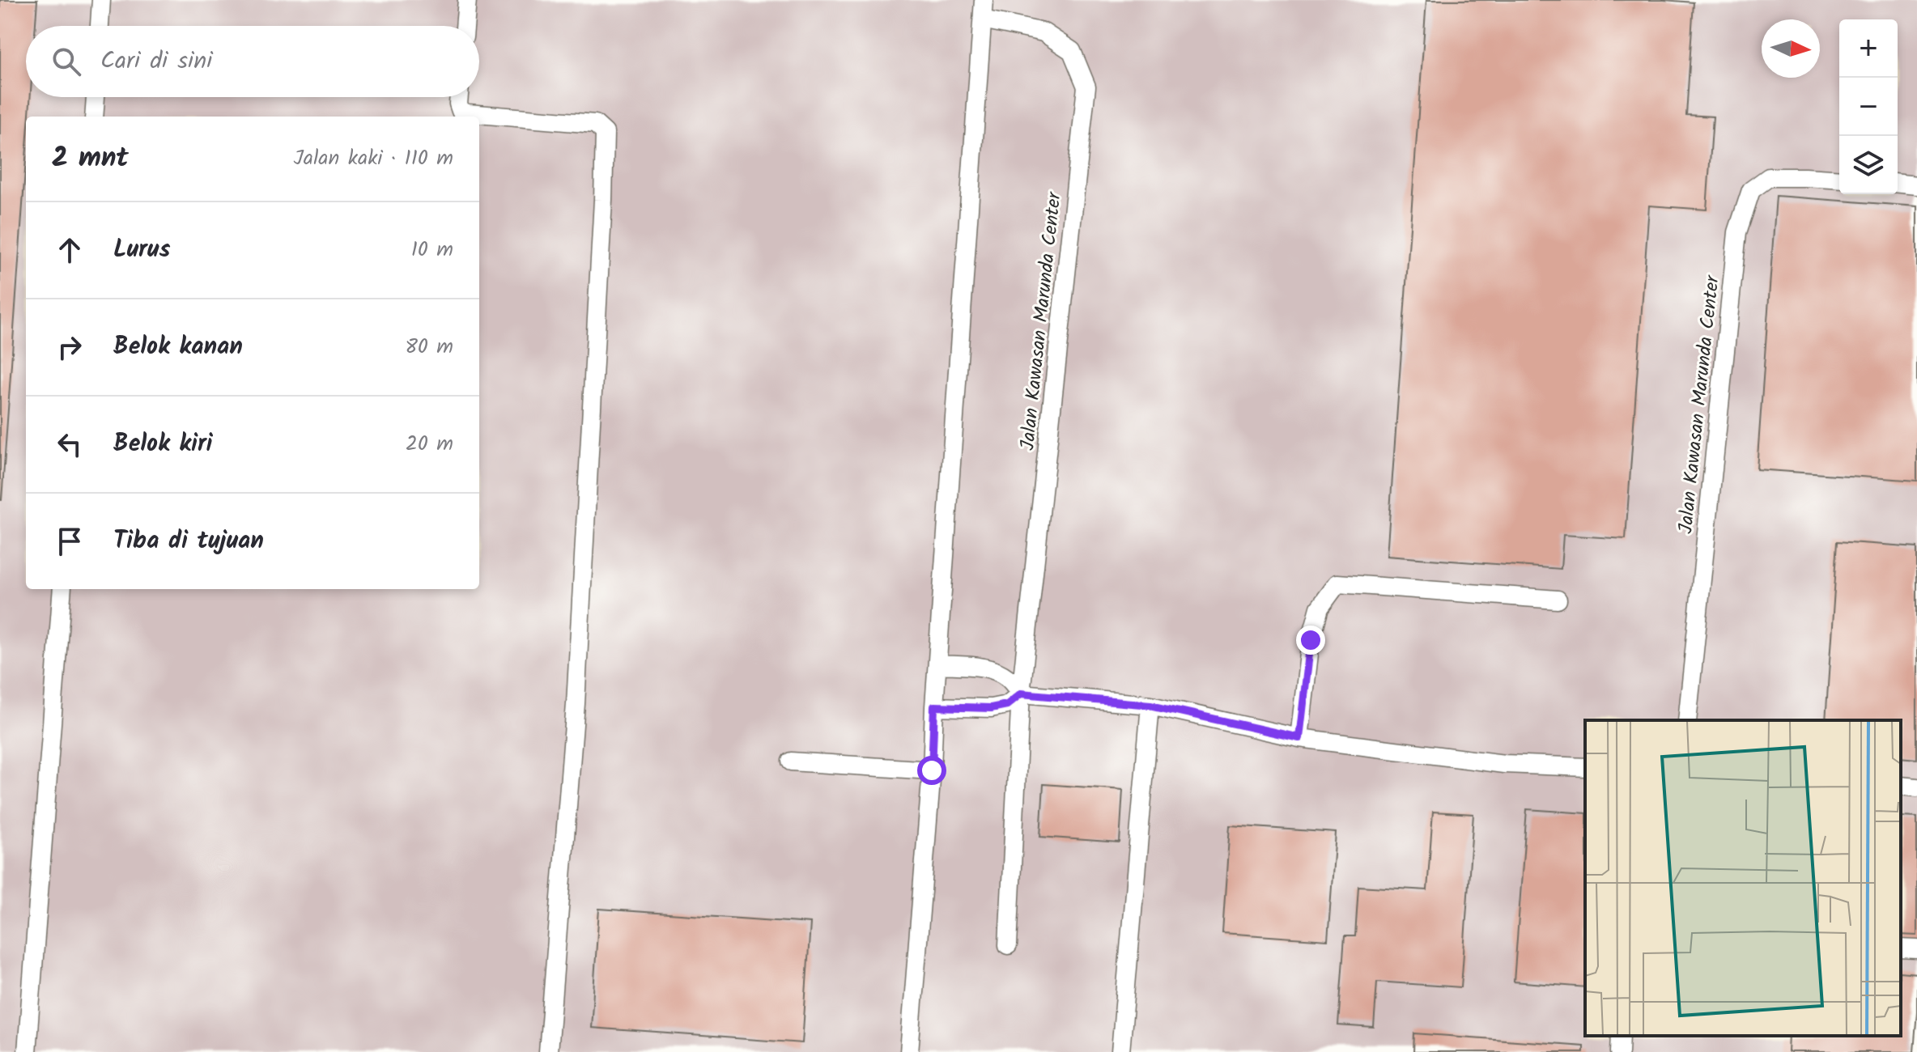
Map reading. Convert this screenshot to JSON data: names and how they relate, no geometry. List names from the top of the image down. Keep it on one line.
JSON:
{"streets":{"lane":["Jalan Kawasan Marunda Center"]},"north":"right","page":{"map_buttons":["+","−"],"search":"Cari di sini","heading":["2 mnt","Jalan kaki · 110 m"],"list":[["Lurus","10 m"],["Belok kanan","80 m"],["Belok kiri","20 m"],"Tiba di tujuan"]}}
